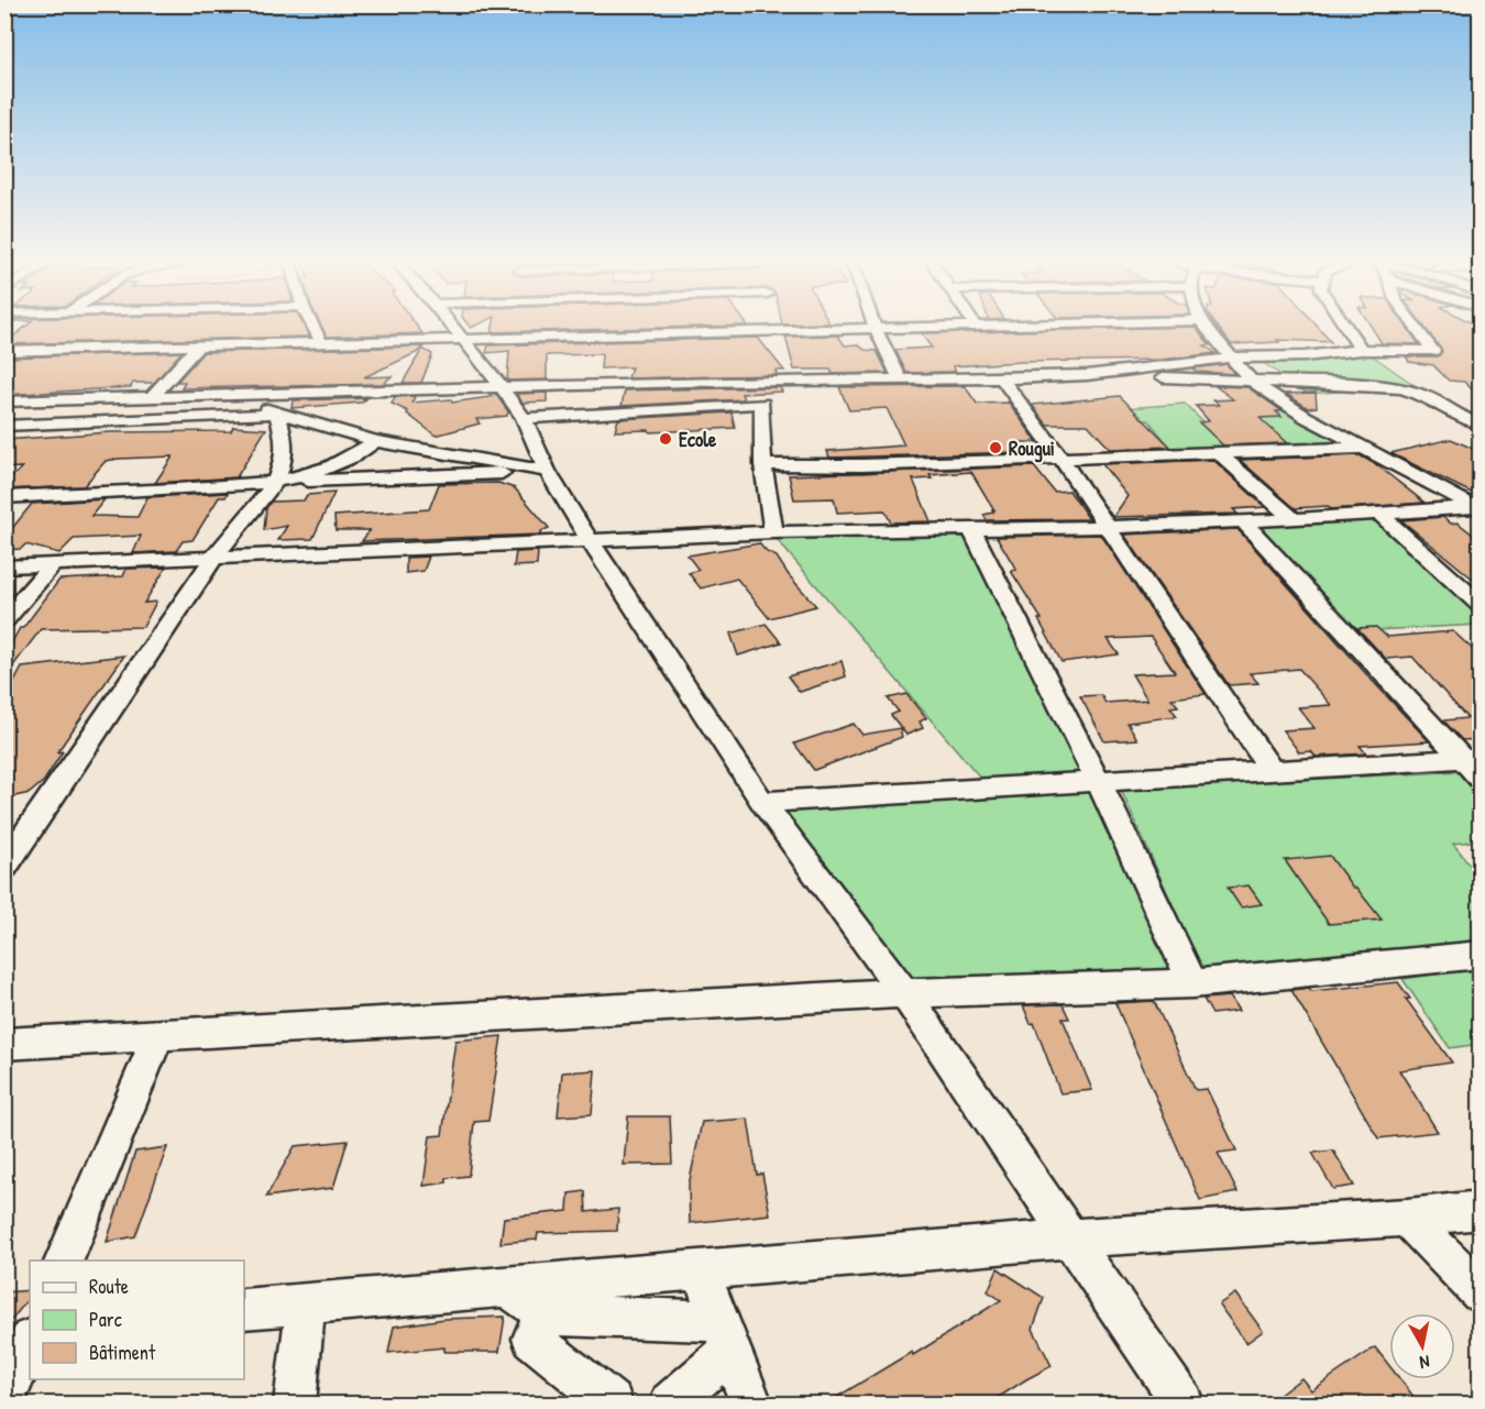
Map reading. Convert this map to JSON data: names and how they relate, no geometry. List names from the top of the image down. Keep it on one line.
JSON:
{"places":["Ecole","Rougui"],"legend":["Route","Parc","Bâtiment"],"north":"bottom"}
